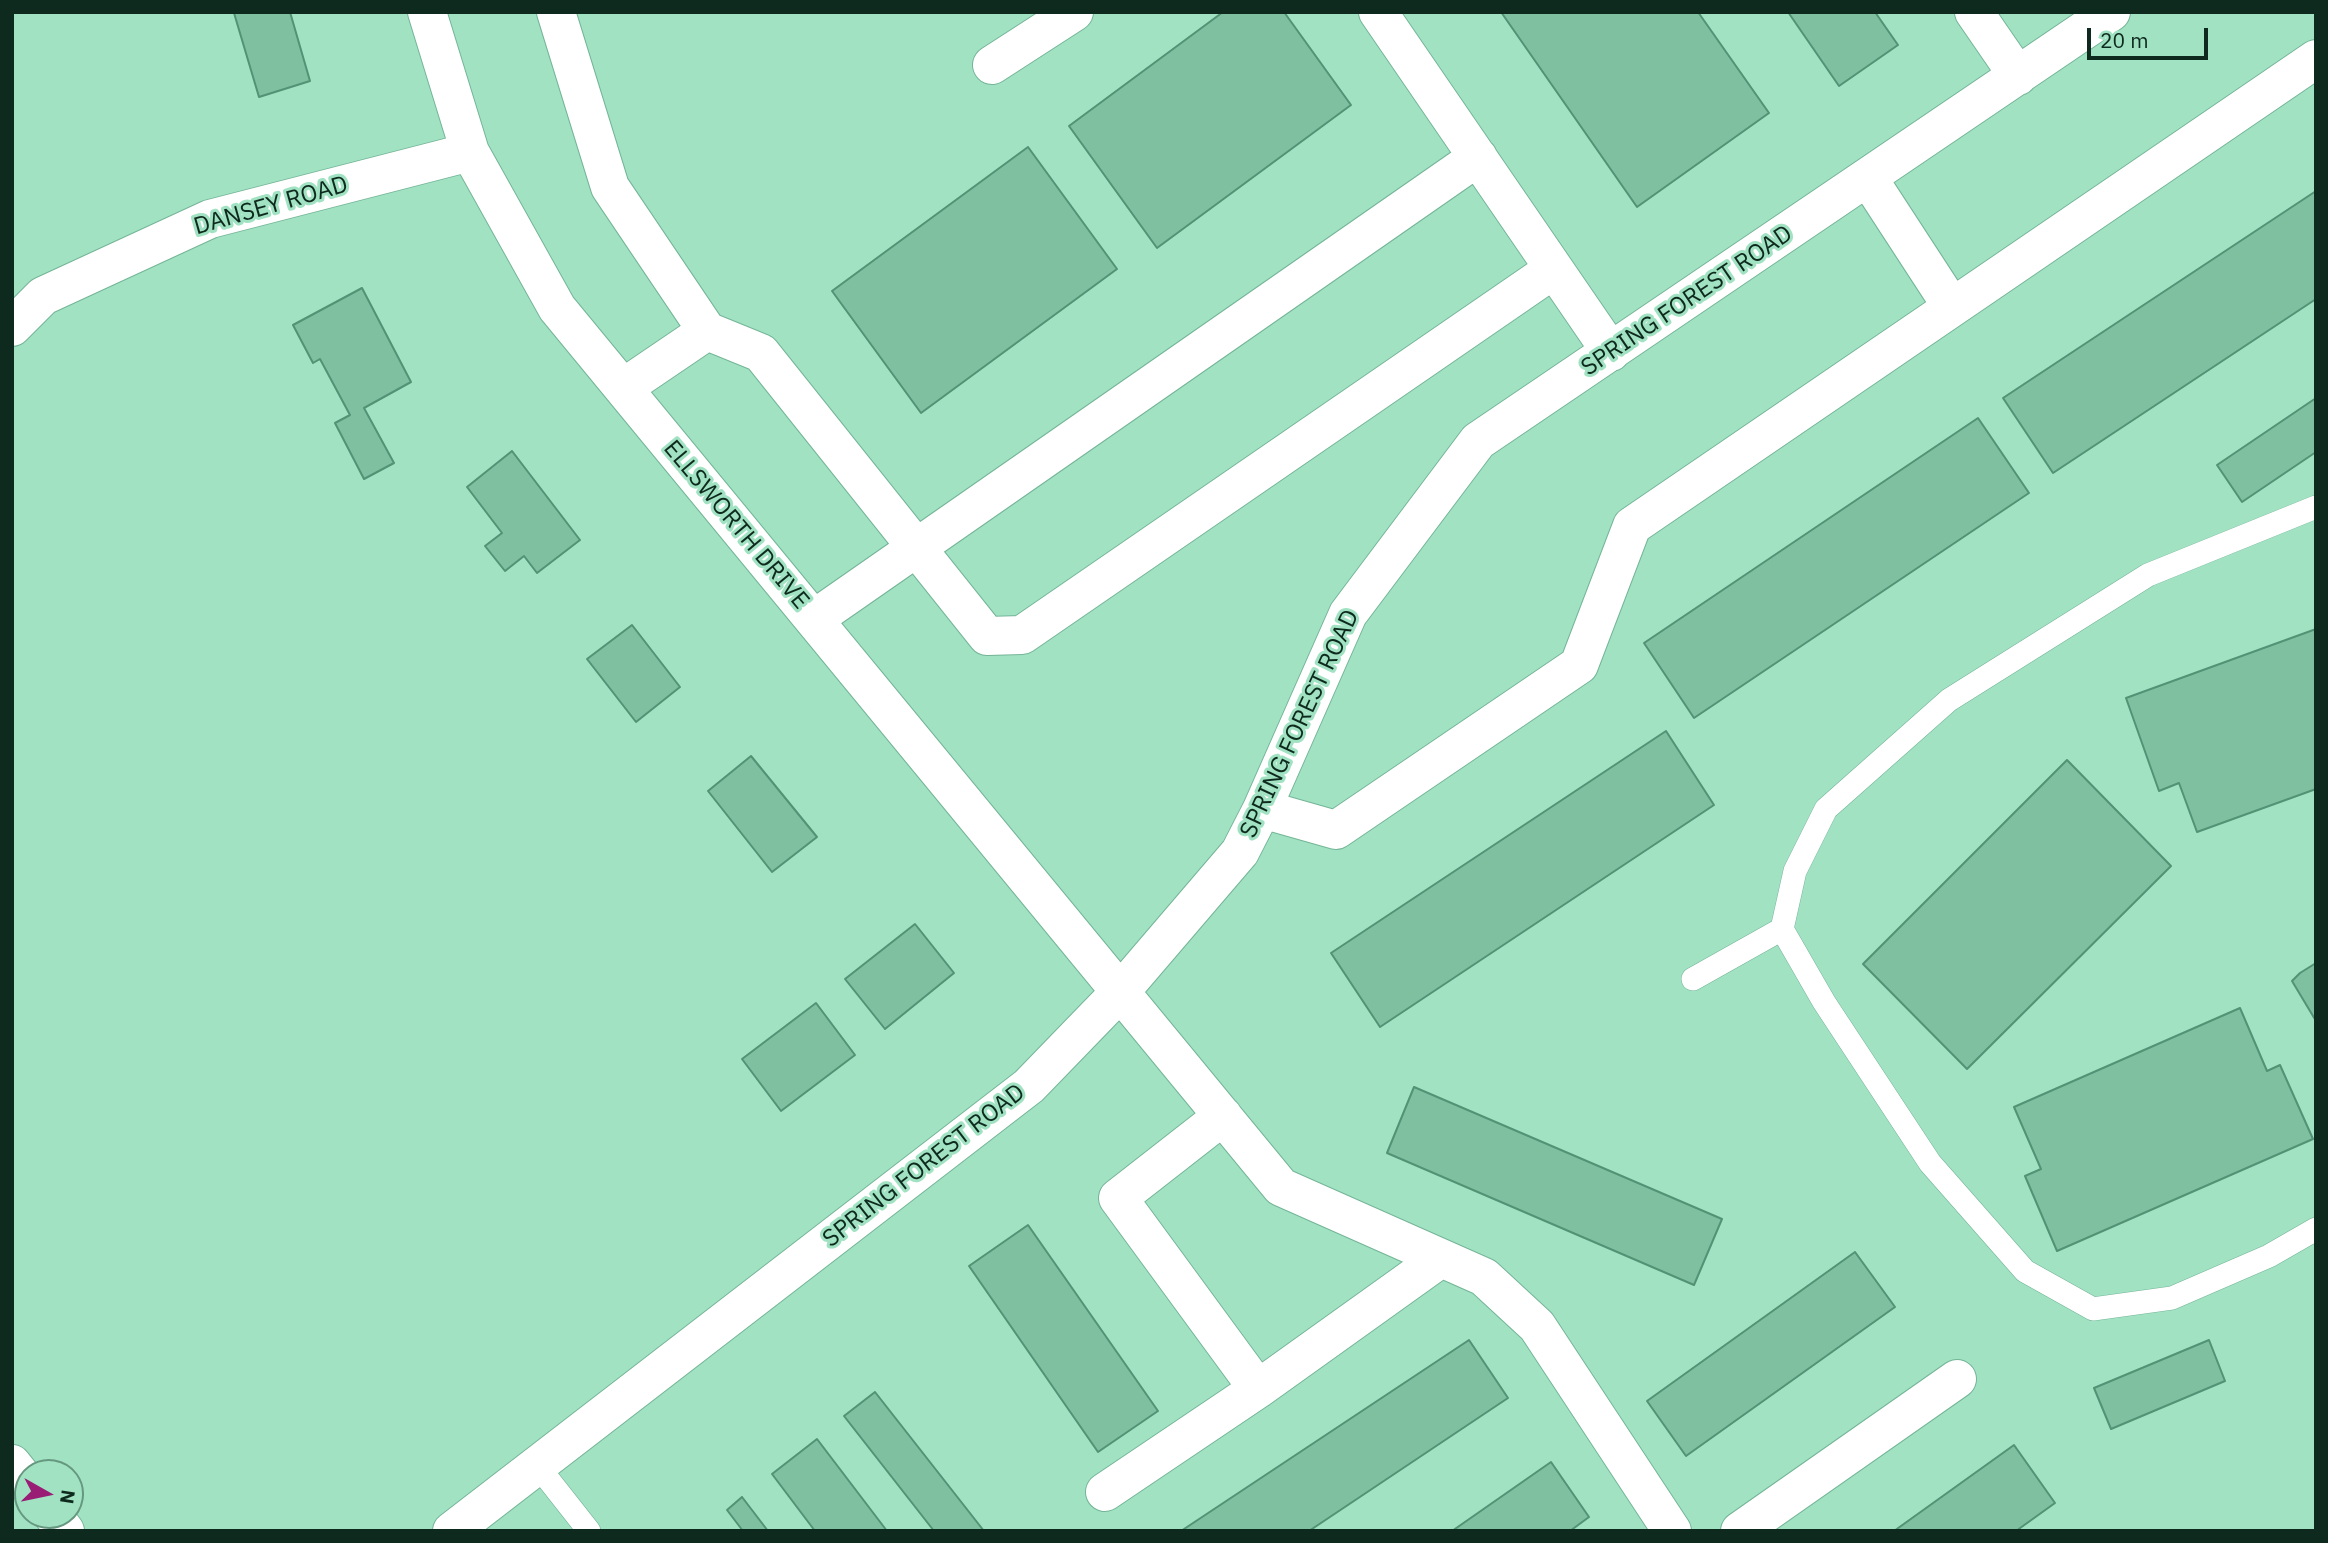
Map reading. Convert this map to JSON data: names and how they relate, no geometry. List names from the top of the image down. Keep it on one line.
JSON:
{"streets":{"street":["DANSEY ROAD","SPRING FOREST ROAD","ELLSWORTH DRIVE"]},"crossings":[["DANSEY ROAD","ELLSWORTH DRIVE"],["SPRING FOREST ROAD","ELLSWORTH DRIVE"]],"scale_bar":"20 m","north":"right"}
